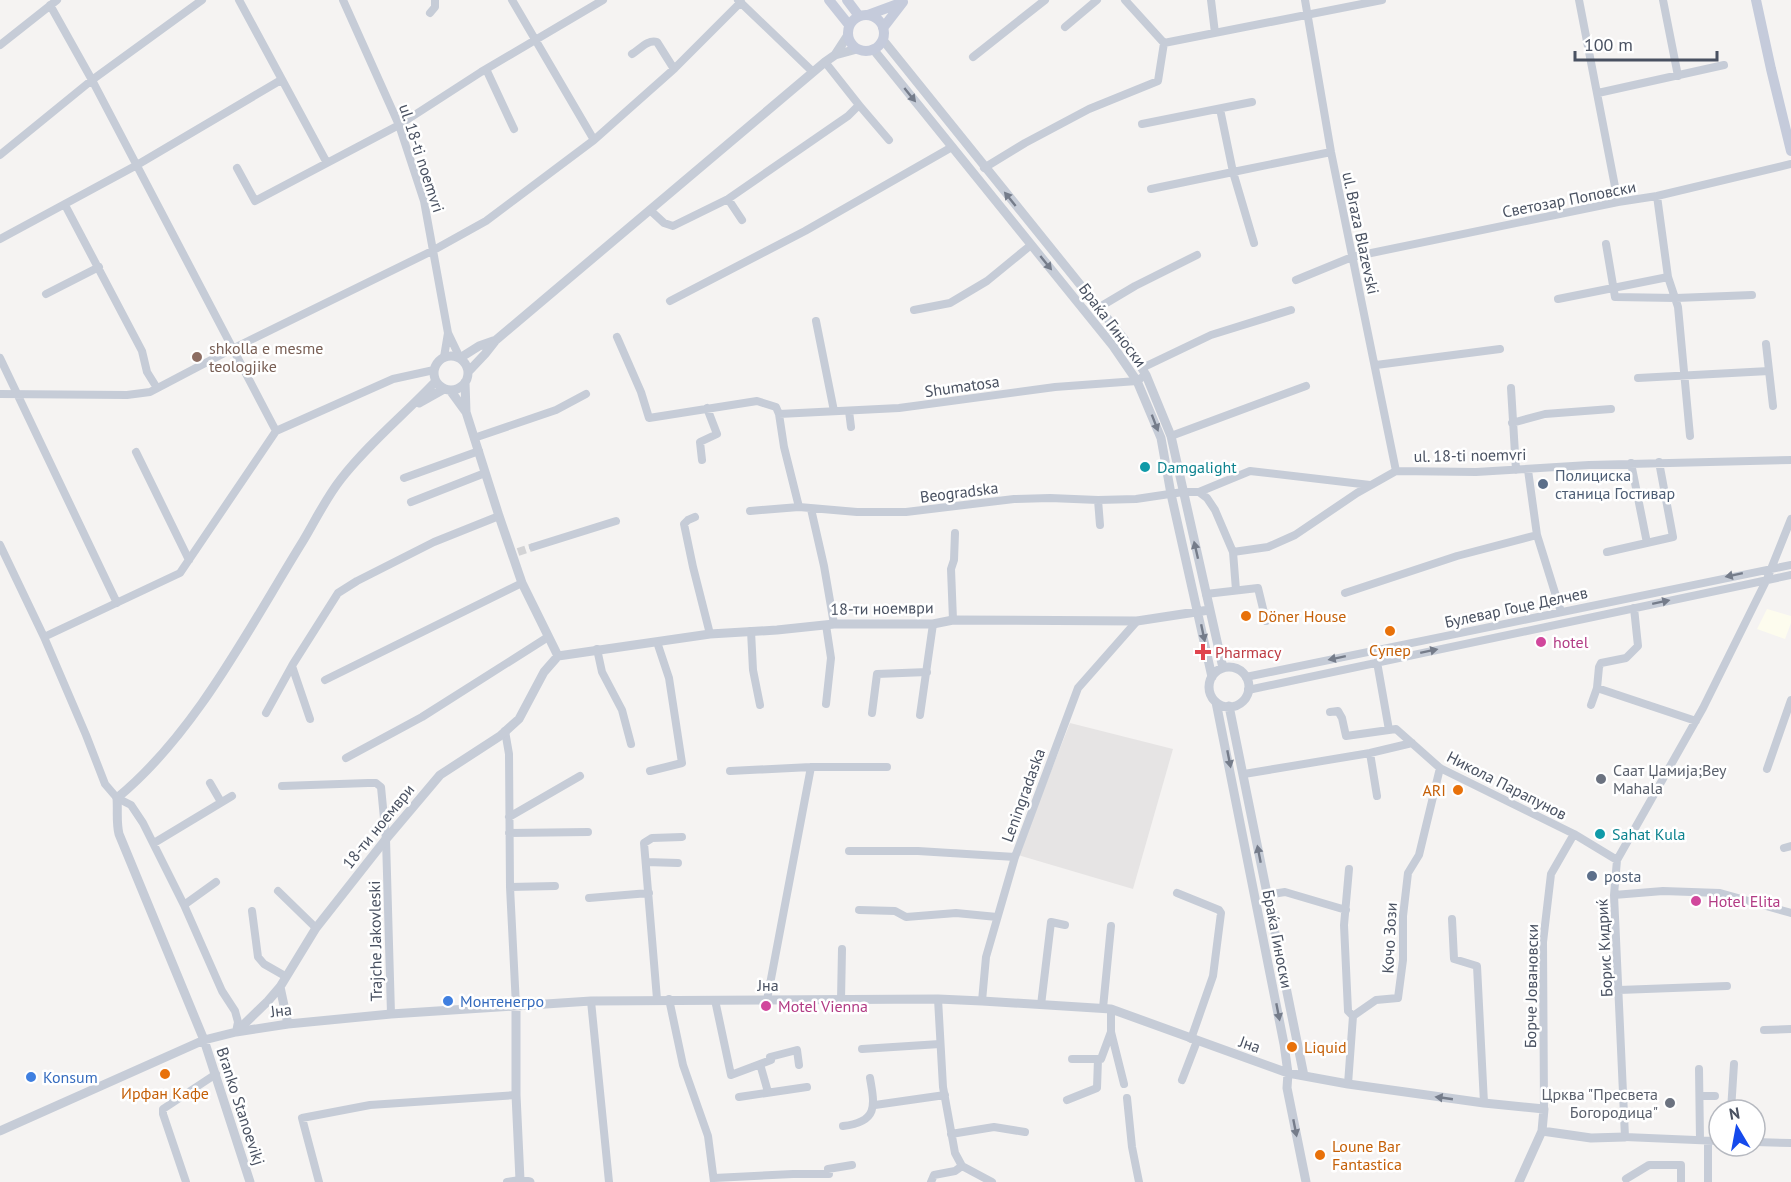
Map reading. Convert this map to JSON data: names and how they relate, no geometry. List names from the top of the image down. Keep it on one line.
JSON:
{"streets":{"street":["ul. 18-ti noemvri","Светозар Поповски","ul. Braza Blazevski","Браќа Гиноски","Shumatosa","Beogradska","Булевар Гоце Делчев","18-ти ноември","Никола Парапунов","Leningradaska","Кочо Зози","Trajche Jakovleski","Борис Кидриќ","Јна","Борче Јовановски","Branko Stanoevikj"]},"crossings":[["ul. 18-ti noemvri","ul. Braza Blazevski"],["Светозар Поповски","ul. Braza Blazevski"],["Браќа Гиноски","Shumatosa"],["Браќа Гиноски","Beogradska"],["Браќа Гиноски","Булевар Гоце Делчев"],["Браќа Гиноски","18-ти ноември"],["Браќа Гиноски","Јна"],["Булевар Гоце Делчев","Борис Кидриќ"],["18-ти ноември","Leningradaska"],["18-ти ноември","Trajche Jakovleski"],["18-ти ноември","Јна"],["Никола Парапунов","Кочо Зози"],["Никола Парапунов","Борис Кидриќ"],["Никола Парапунов","Борче Јовановски"],["Leningradaska","Јна"],["Trajche Jakovleski","Јна"],["Јна","Борче Јовановски"],["Јна","Branko Stanoevikj"]],"places":{"other":["shkolla e mesme teologjike","Damgalight","Полициска станица Гостивар","Döner House","Супер","hotel","Саат Џамија;Bey Mahala","ARI","Sahat Kula","posta","Hotel Elita","Монтенегро","Motel Vienna","Liquid","Ирфан Кафе","Konsum","Црква \"Пресвета Богородица\"","Loune Bar Fantastica"],"health":["Pharmacy"]},"scale_bar":"100 m","north":"top"}
